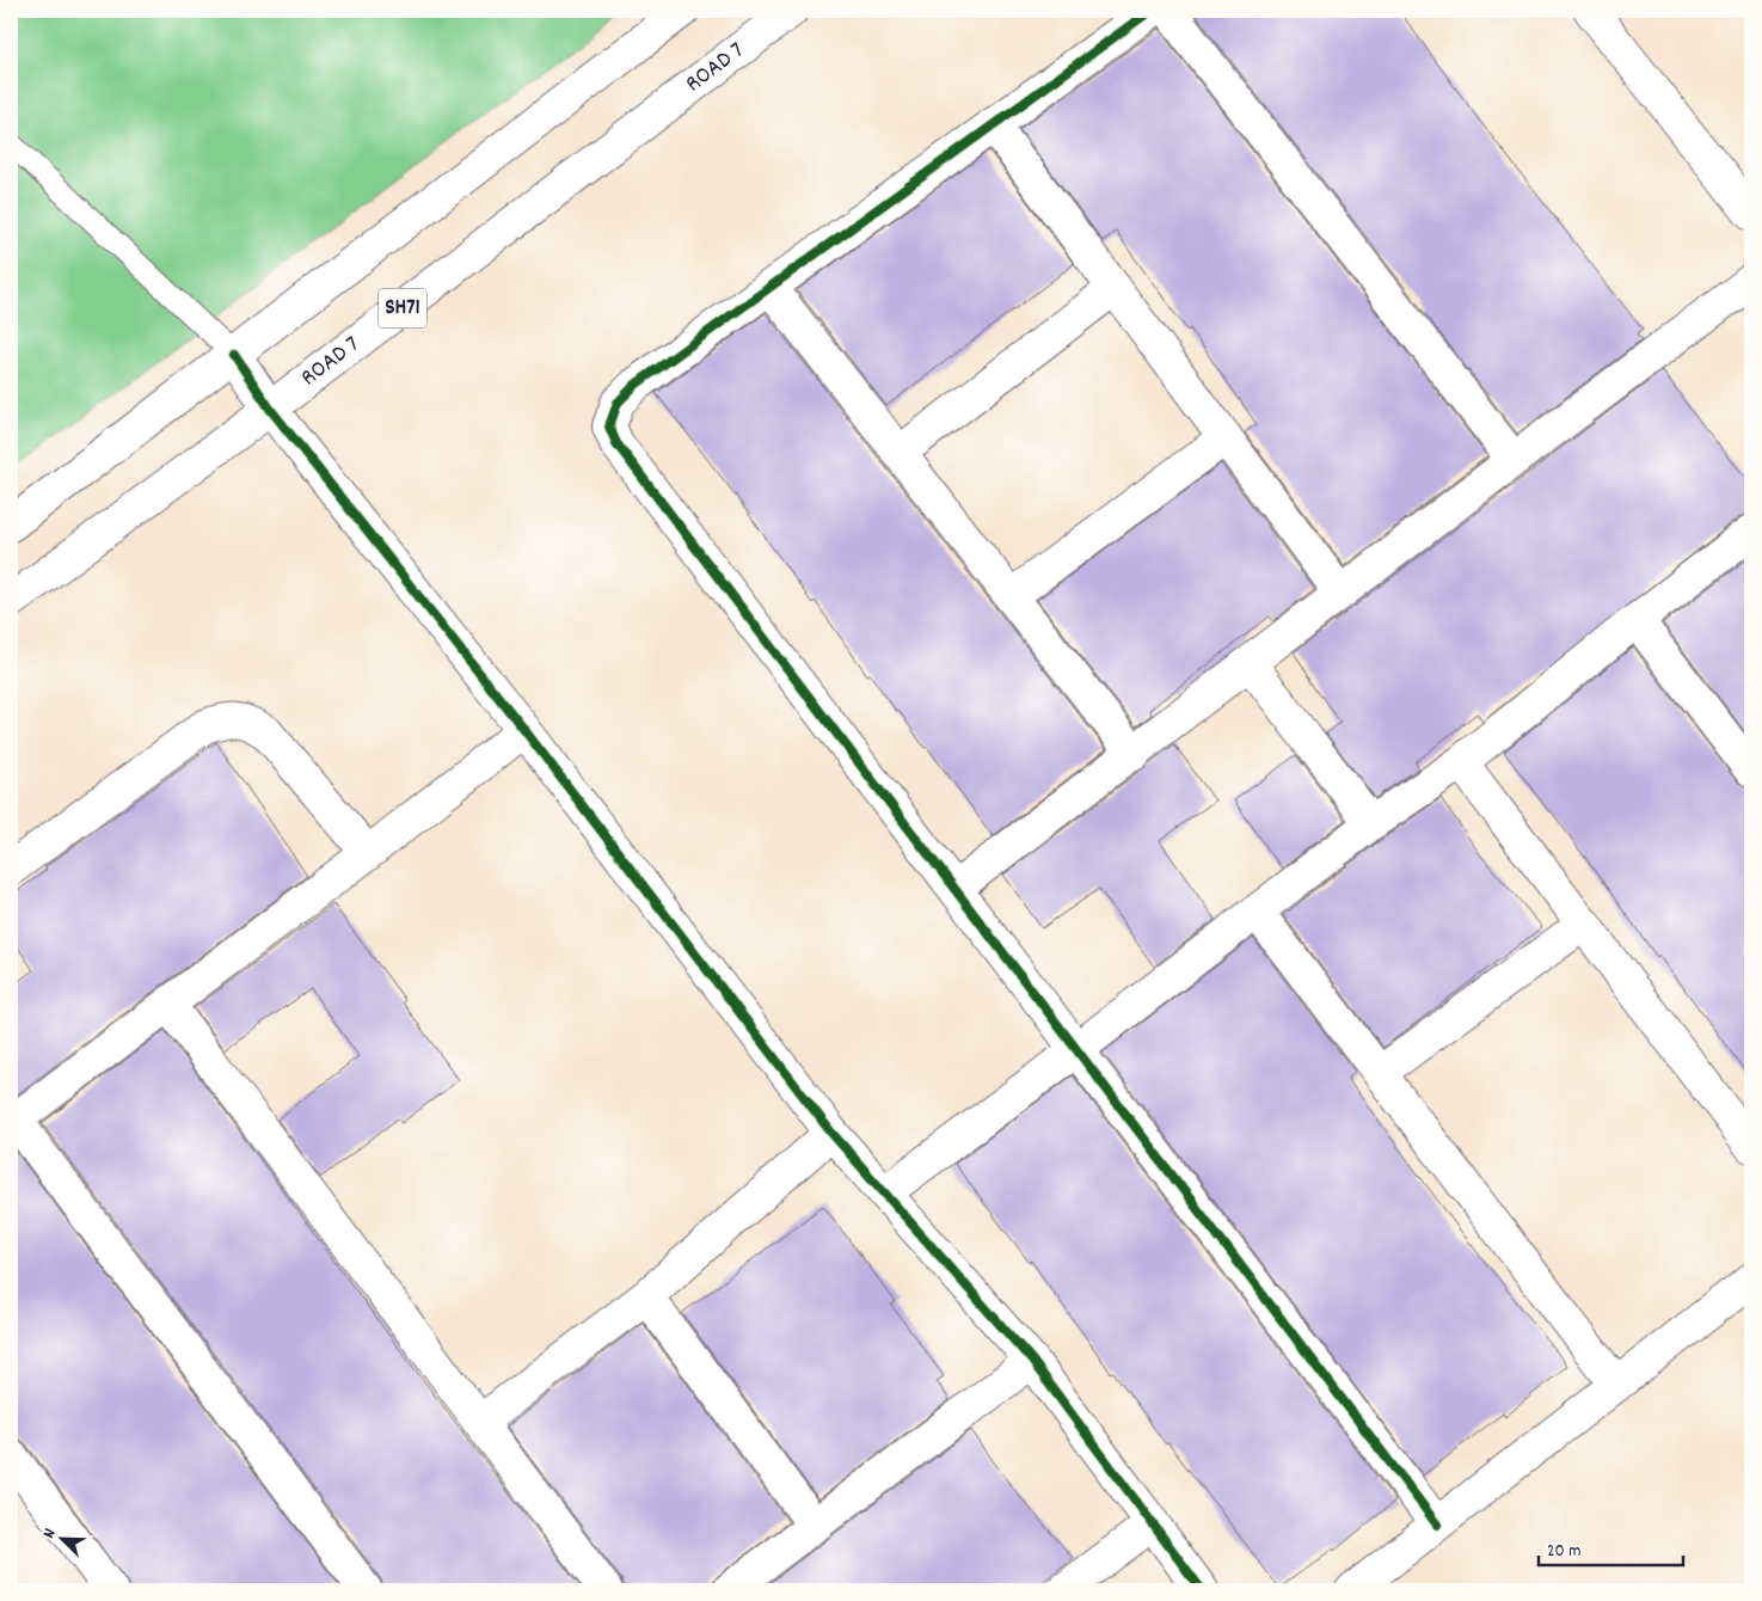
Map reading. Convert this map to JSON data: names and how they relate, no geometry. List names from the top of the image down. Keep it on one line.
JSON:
{"streets":{"street":["ROAD 7","SH71"]},"scale_bar":"20 m","north":"top left"}
